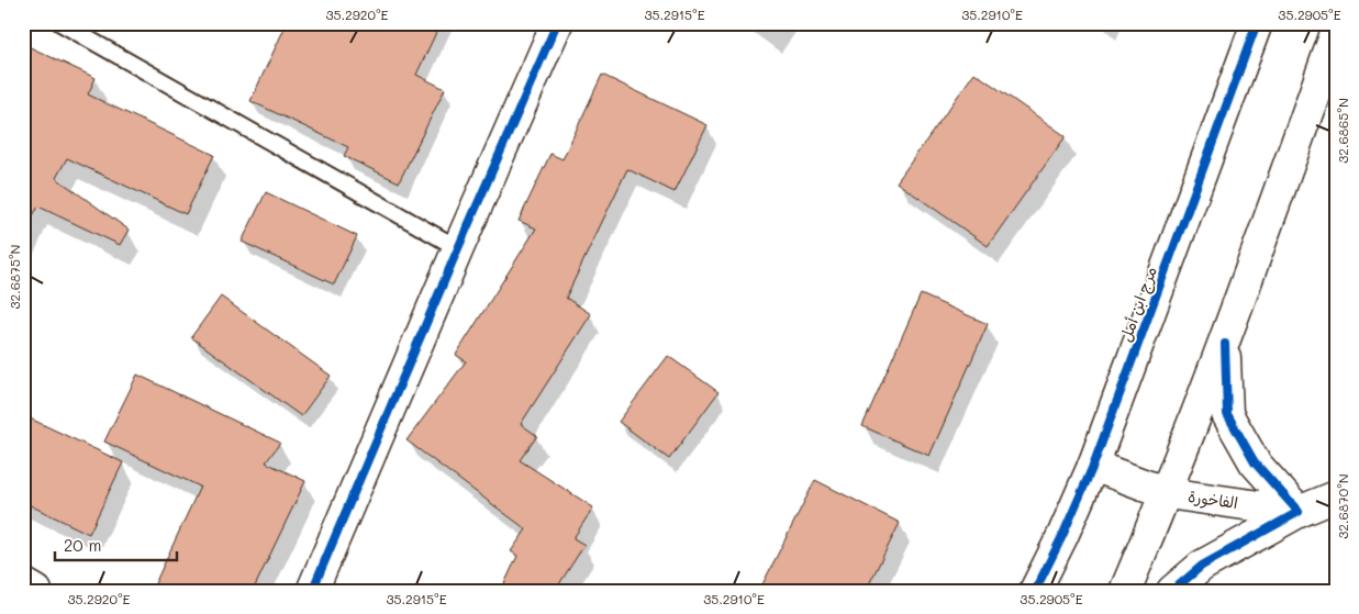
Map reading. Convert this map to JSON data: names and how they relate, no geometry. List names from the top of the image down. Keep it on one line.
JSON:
{"streets":{"street":["مرج ابن أمل","الفاخورة"]},"crossings":[["مرج ابن أمل","الفاخورة"]],"scale_bar":"20 m","coordinates":["35.2920°E","35.2915°E","35.2910°E","35.2905°E","32.6865°N","32.6875°N","32.6870°N"]}
